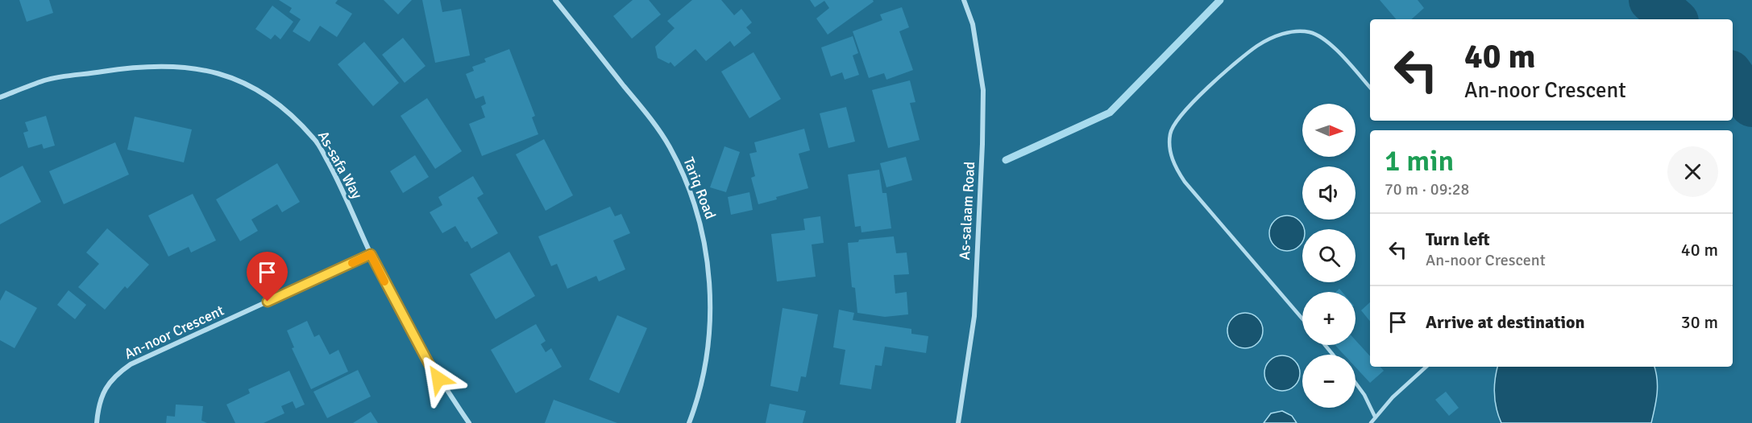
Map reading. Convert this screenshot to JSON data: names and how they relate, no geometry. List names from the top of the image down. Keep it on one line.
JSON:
{"streets":{"street":["As-safa Way","Tariq Road","As-salaam Road","An-noor Crescent"]},"crossings":[["As-safa Way","An-noor Crescent"]],"north":"right","page":{"turn":["40 m","An-noor Crescent"],"map_buttons":["+","−"],"heading":["1 min","70 m · 09:28"],"list":[{"name":"Turn left","note":"An-noor Crescent","value":"40 m"},{"name":"Arrive at destination","value":"30 m"}]}}
